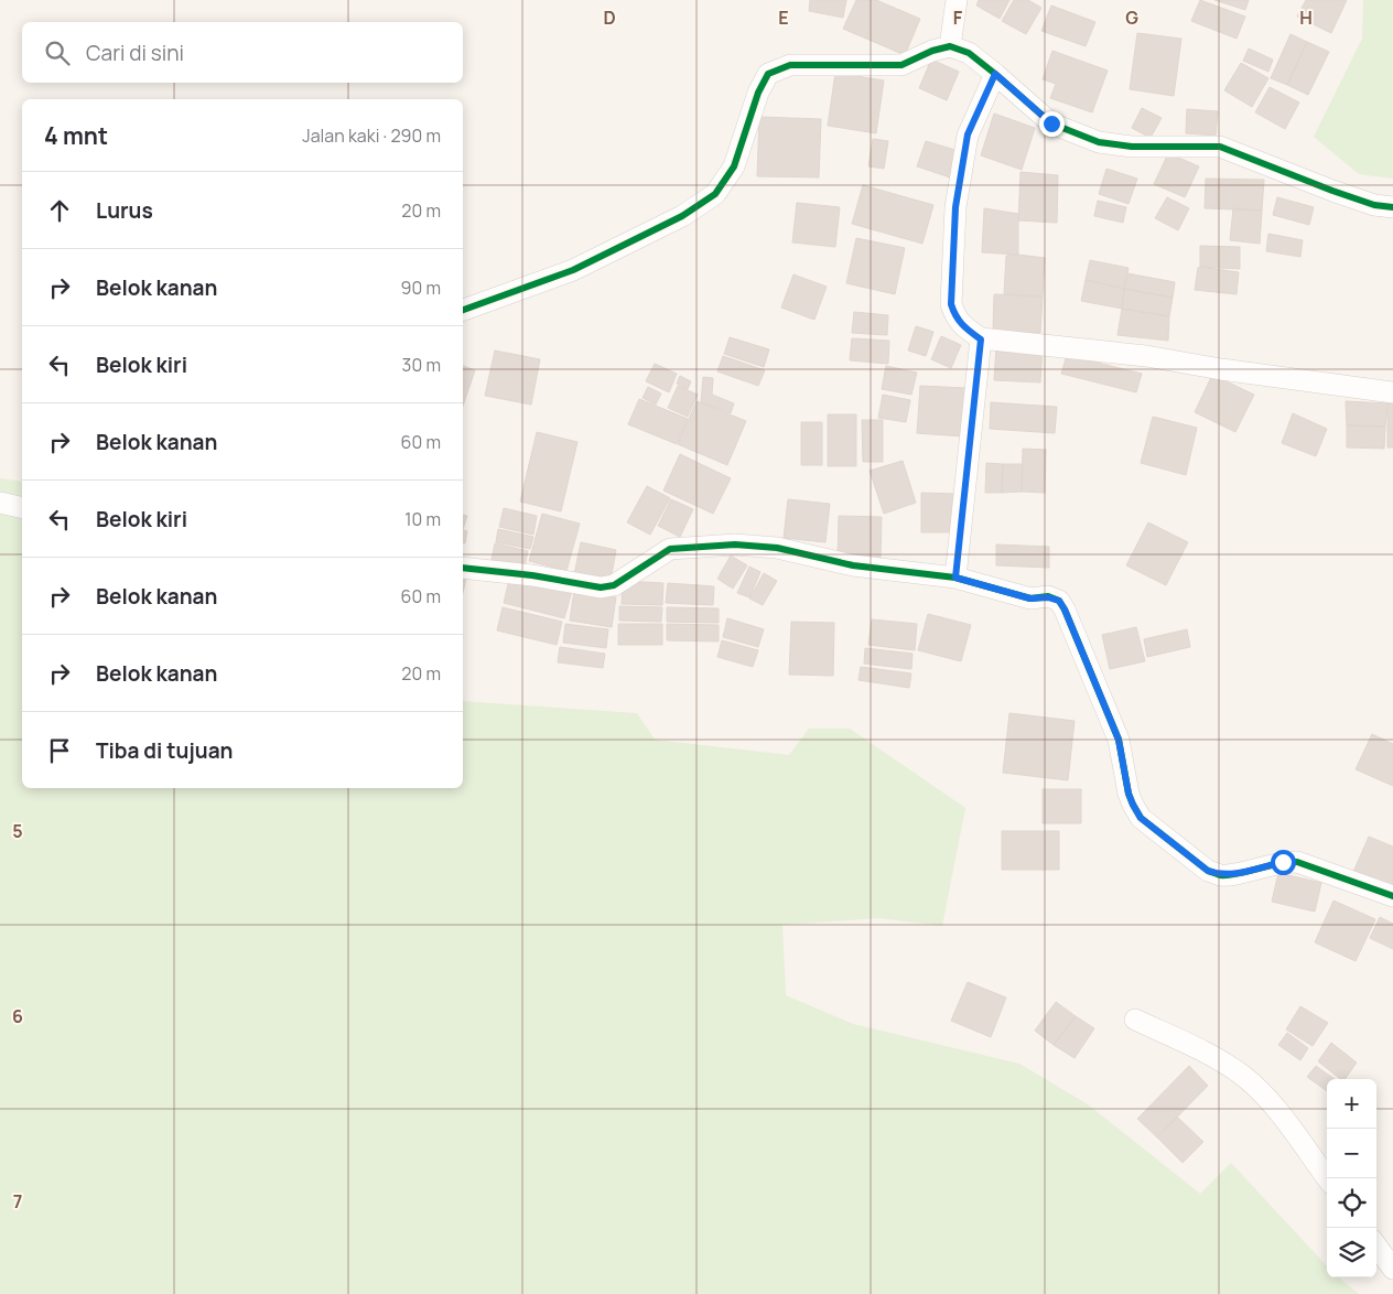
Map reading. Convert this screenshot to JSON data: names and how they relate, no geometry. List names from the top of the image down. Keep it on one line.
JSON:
{"page":{"search":"Cari di sini","heading":["4 mnt","Jalan kaki · 290 m"],"list":[["Lurus","20 m"],["Belok kanan","90 m"],["Belok kiri","30 m"],["Belok kanan","60 m"],["Belok kiri","10 m"],["Belok kanan","60 m"],["Belok kanan","20 m"],"Tiba di tujuan"],"map_buttons":["+","−"]},"grid":{"columns":["D","E","F","G","H"],"rows":["5","6","7"]}}
